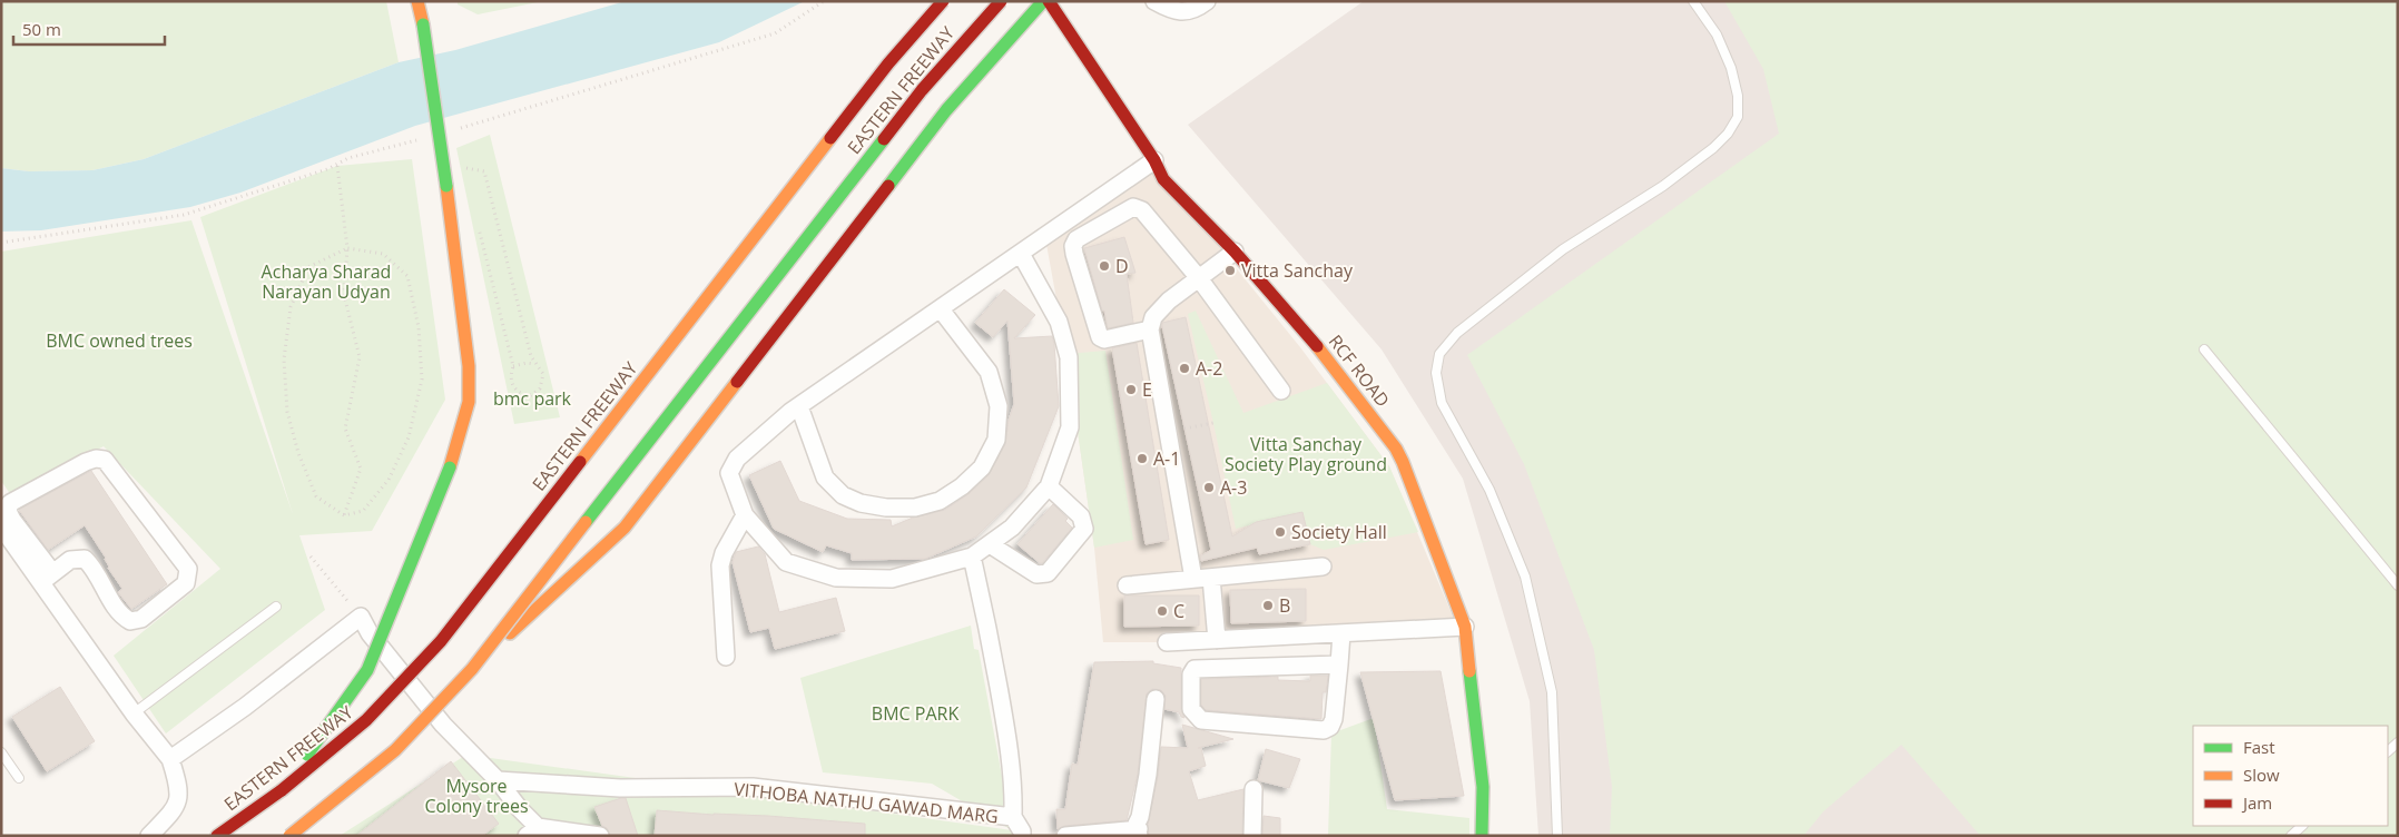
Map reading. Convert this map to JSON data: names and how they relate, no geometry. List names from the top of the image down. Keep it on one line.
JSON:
{"streets":{"main road":["EASTERN FREEWAY","RCF ROAD"],"street":["VITHOBA NATHU GAWAD MARG"]},"parks":["Acharya Sharad Narayan Udyan","BMC owned trees","bmc park","Vitta Sanchay Society Play ground","BMC PARK","Mysore Colony trees"],"places":["D","Vitta Sanchay","A-2","E","A-1","A-3","Society Hall","B","C"],"legend":["Fast","Slow","Jam"],"scale_bar":"50 m"}
